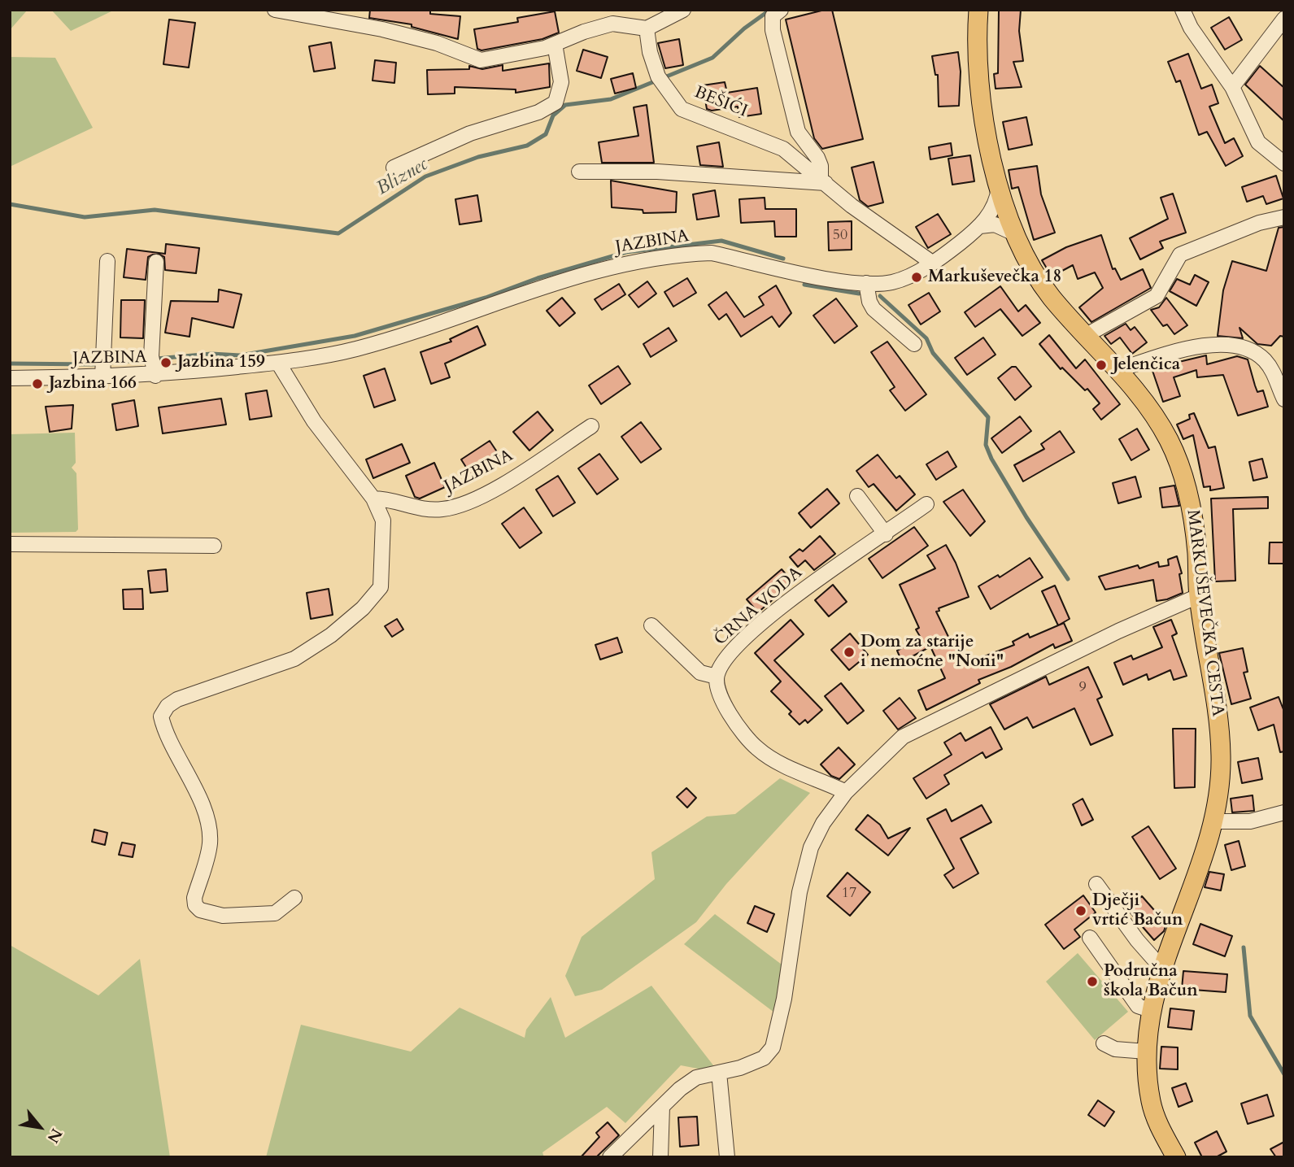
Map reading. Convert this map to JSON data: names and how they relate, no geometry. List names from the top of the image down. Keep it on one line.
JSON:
{"streets":{"main road":["MARKUŠEVEČKA CESTA"],"street":["BEŠIĆI","JAZBINA","ČRNA VODA"]},"crossings":[["BEŠIĆI","JAZBINA"],["JAZBINA","MARKUŠEVEČKA CESTA"]],"water":["Bliznec"],"places":["Markuševečka 18","Jazbina 159","Jelenčica","Jazbina 166","Dom za starije i nemoćne \"Noni\"","Dječji vrtić Bačun","Područna škola Bačun"],"house_numbers":["50","9","17"],"north":"bottom right"}
